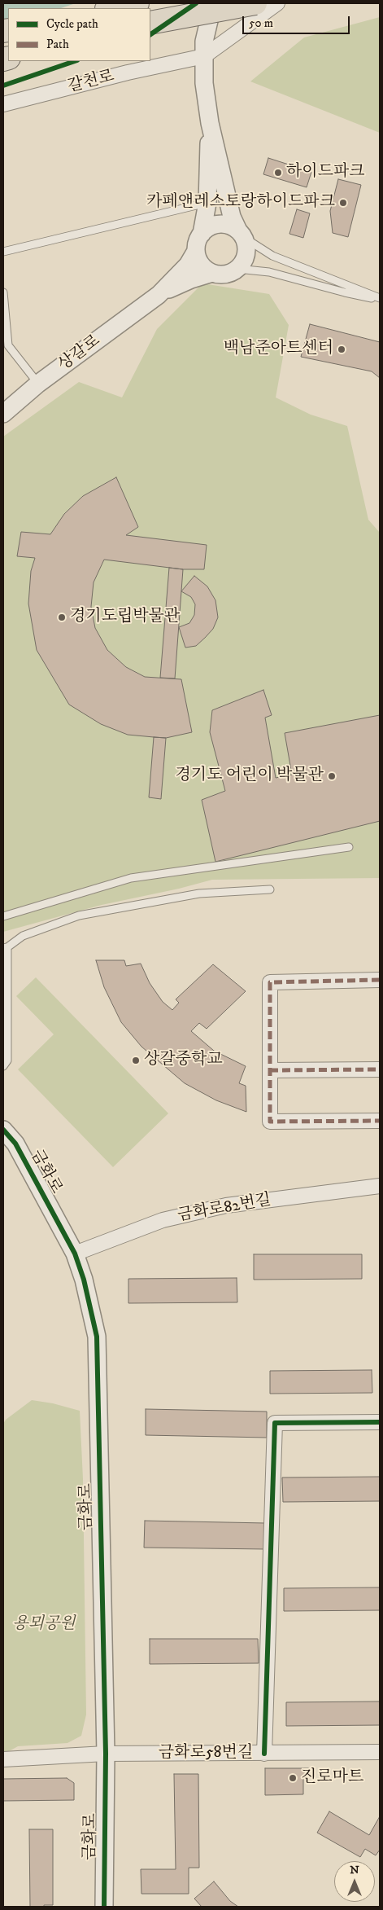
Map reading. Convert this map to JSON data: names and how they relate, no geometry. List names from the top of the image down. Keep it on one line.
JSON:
{"streets":{"street":["갈천로","상갈로","금화로","금화로82번길","금화로58번길"]},"crossings":[["금화로","금화로82번길"],["금화로","금화로58번길"]],"parks":["용뫼공원"],"places":["하이드파크","카페앤레스토랑하이드파크","백남준아트센터","경기도립박물관","경기도 어린이 박물관","상갈중학교","진로마트"],"legend":["Cycle path","Path"],"scale_bar":"50 m","north":"top"}
